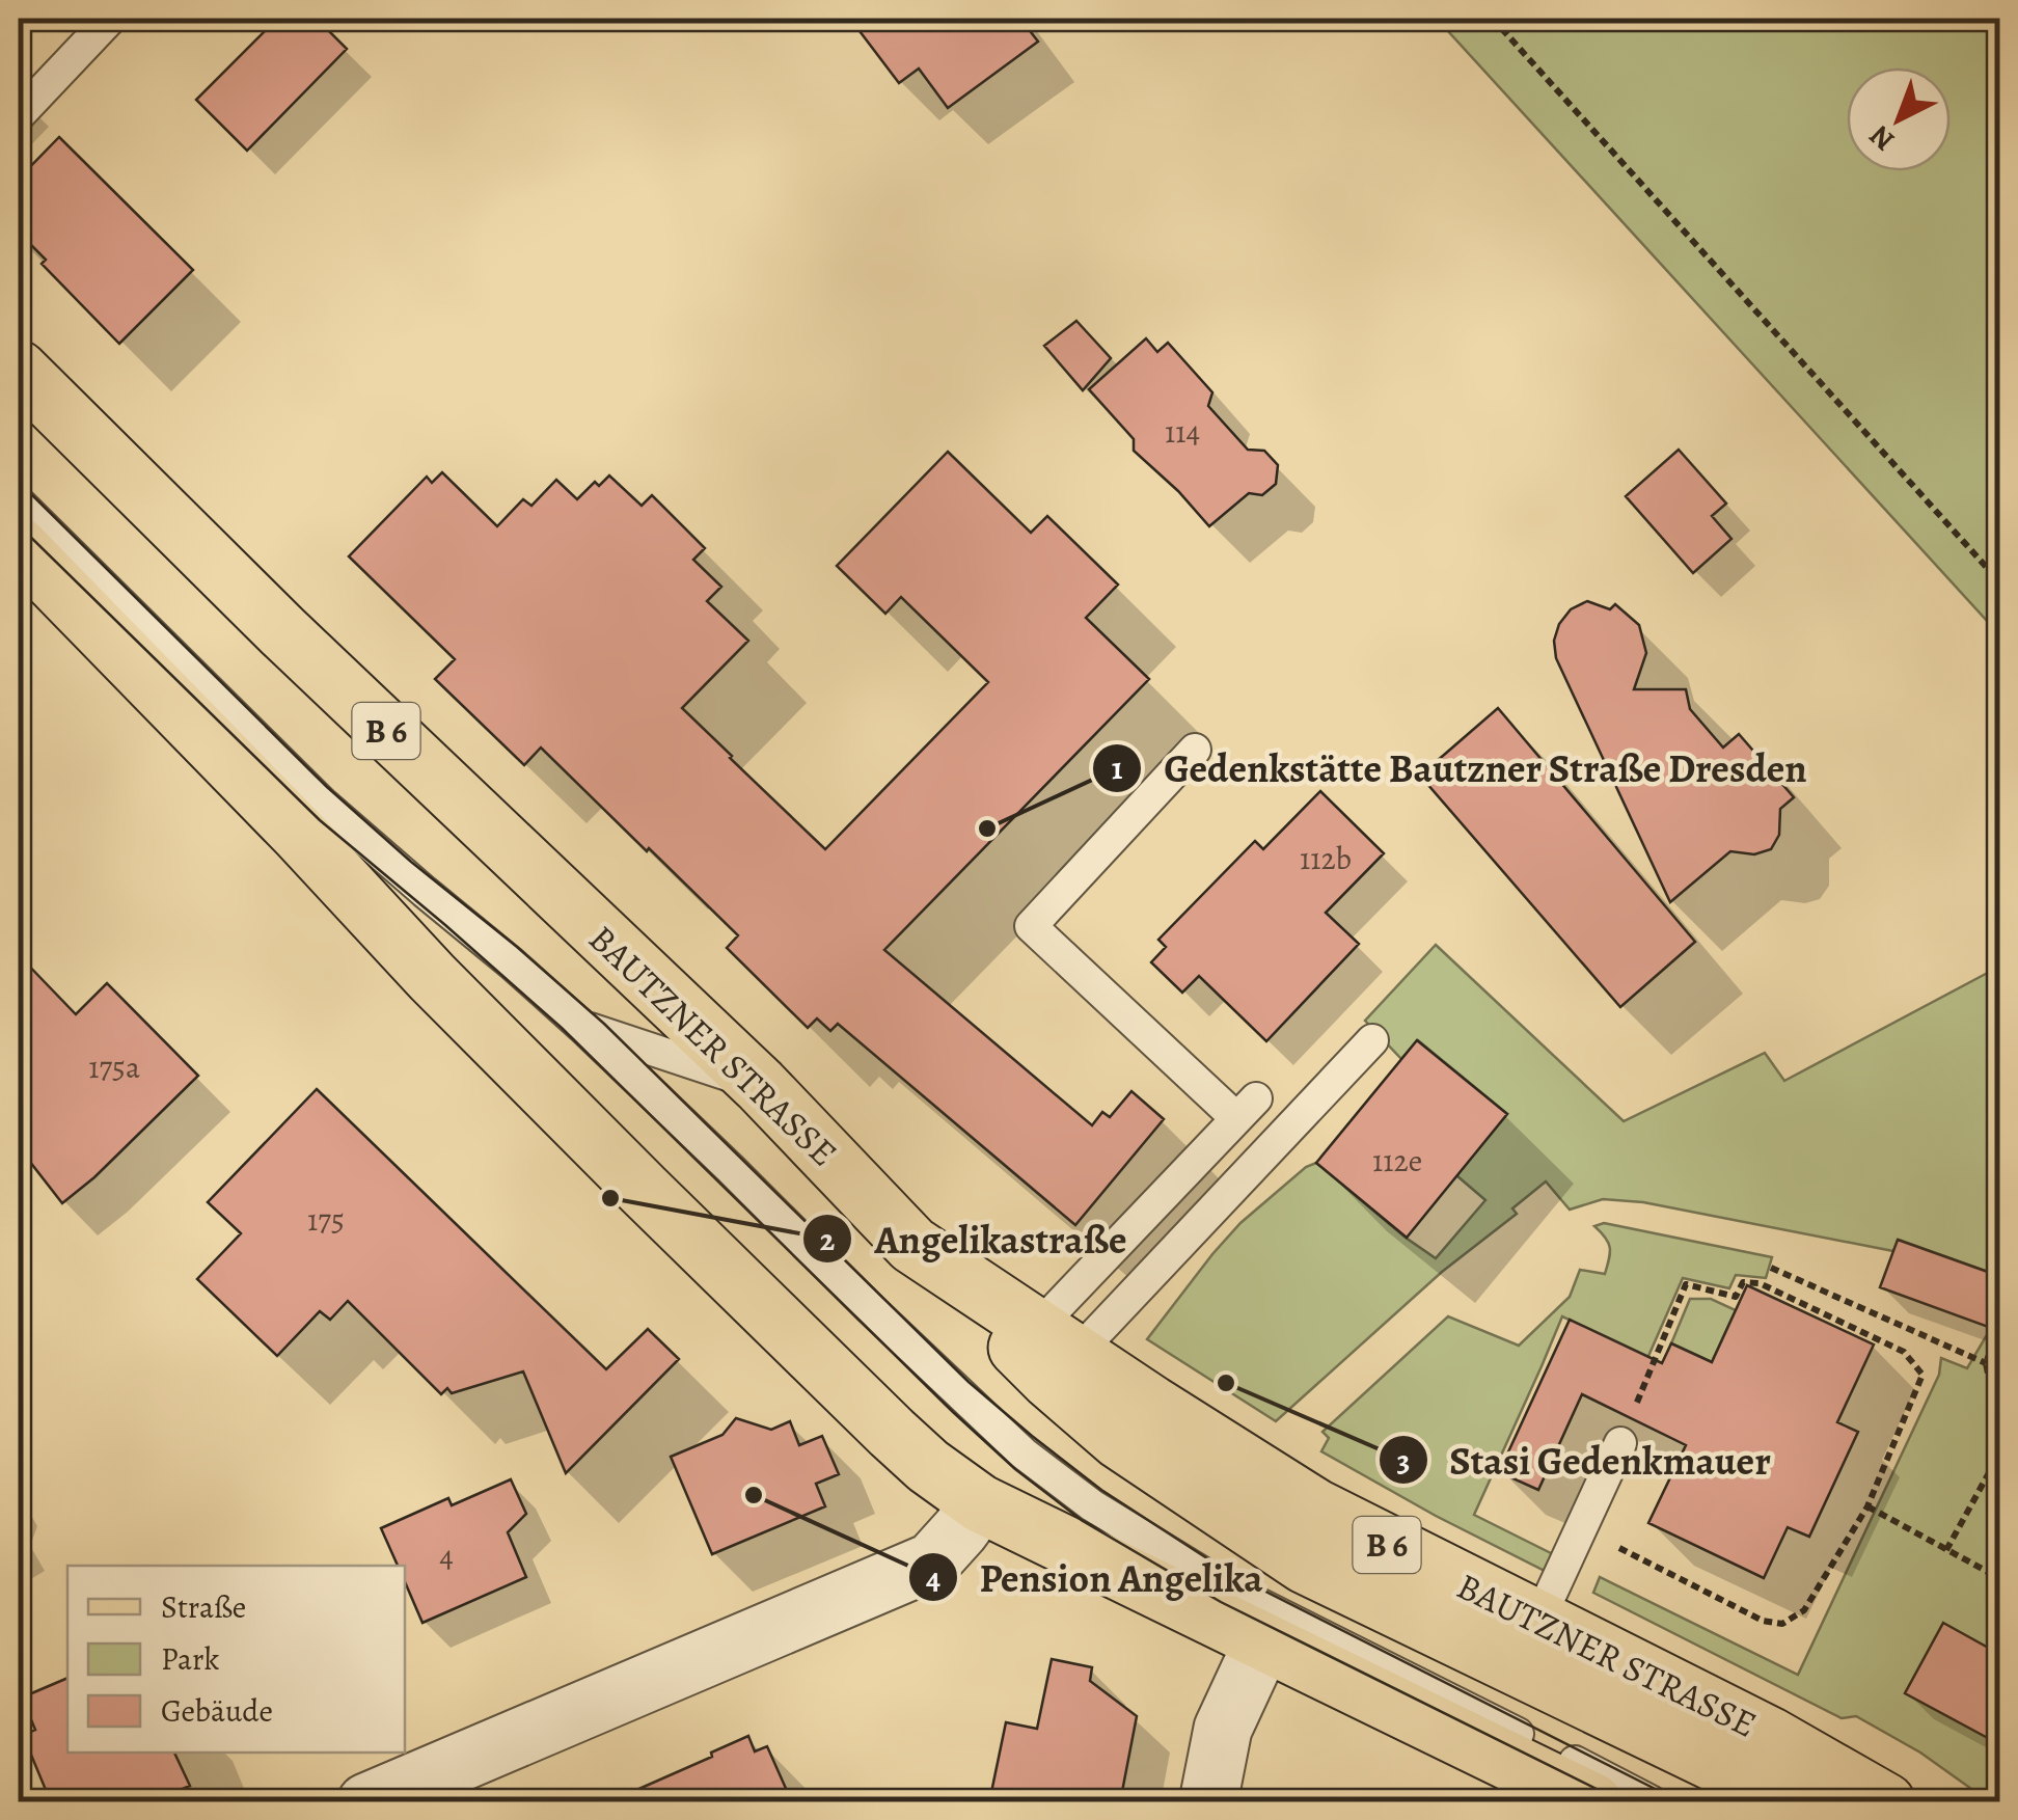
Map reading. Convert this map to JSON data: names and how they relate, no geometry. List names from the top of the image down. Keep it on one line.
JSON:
{"streets":{"main road":["B 6","BAUTZNER STRASSE"]},"places":["Gedenkstätte Bautzner Straße Dresden","Angelikastraße","Stasi Gedenkmauer","Pension Angelika"],"house_numbers":["114","112b","175a","112e","175","4"],"legend":["Straße","Park","Gebäude"],"north":"bottom left"}
